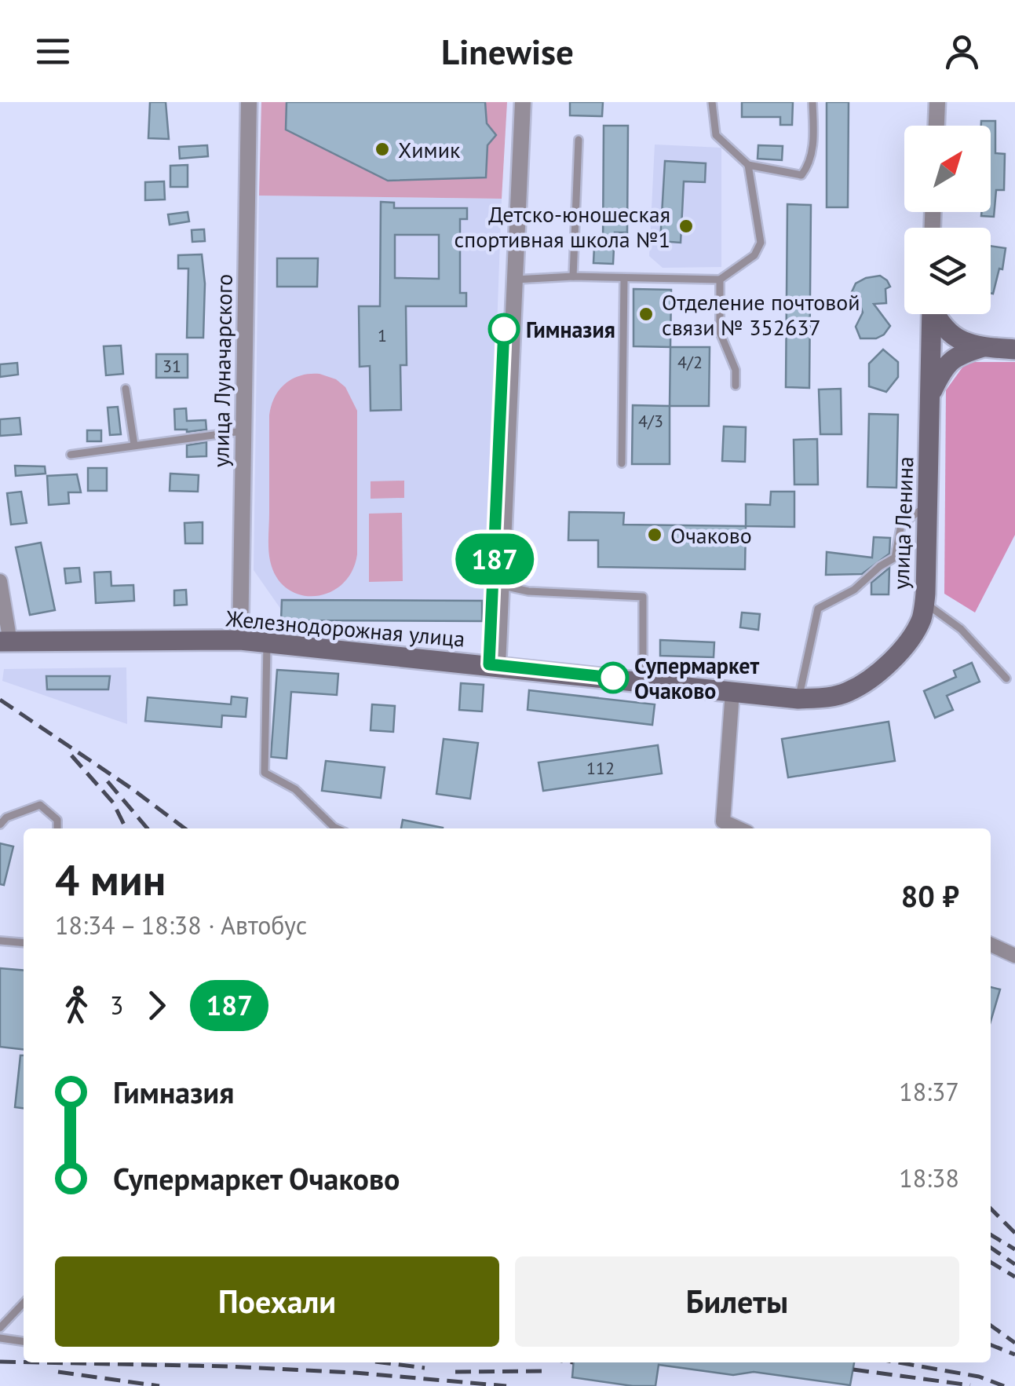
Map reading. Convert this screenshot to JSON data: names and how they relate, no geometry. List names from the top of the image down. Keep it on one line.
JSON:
{"streets":{"main road":["улица Ленина","Железнодорожная улица"],"street":["улица Луначарского"]},"crossings":[["улица Луначарского","Железнодорожная улица"],["улица Ленина","Железнодорожная улица"]],"places":["Химик","Детско-юношеская спортивная школа №1","Отделение почтовой связи № 352637","Гимназия","Очаково","Супермаркет Очаково"],"lines":["bus line 187"],"house_numbers":["1","4/2","31","4/3","112"],"north":"top right","page":{"header":"Linewise","on_map":"187","heading":["4 мин","18:34 – 18:38 · Автобус","80 ₽"],"legs":["3","187"],"list":[{"name":"Гимназия","value":"18:37"},{"name":"Супермаркет Очаково","value":"18:38"}],"buttons":["Поехали","Билеты"]}}
